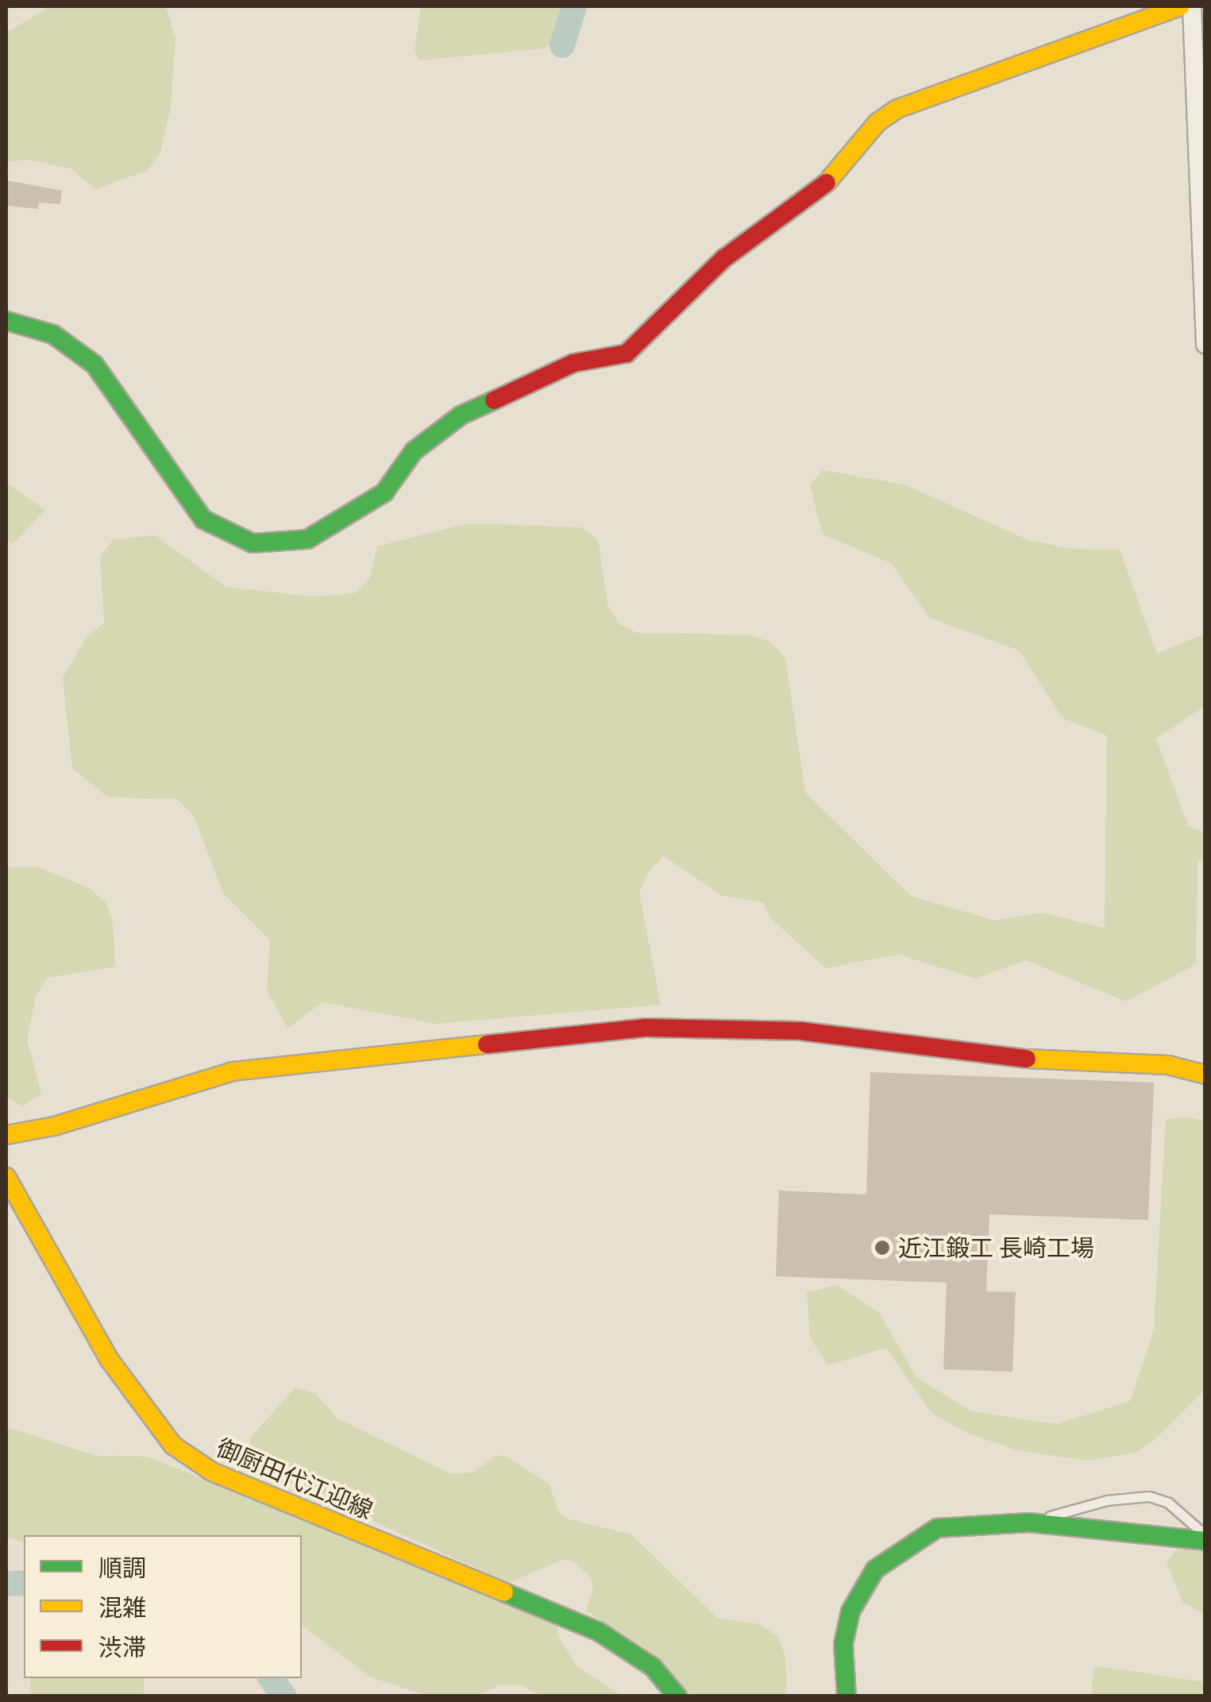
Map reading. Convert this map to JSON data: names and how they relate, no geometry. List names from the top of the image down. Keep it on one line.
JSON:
{"streets":{"street":["御厨田代江迎線"]},"places":["近江鍛工 長崎工場"],"legend":["順調","混雑","渋滞"]}
